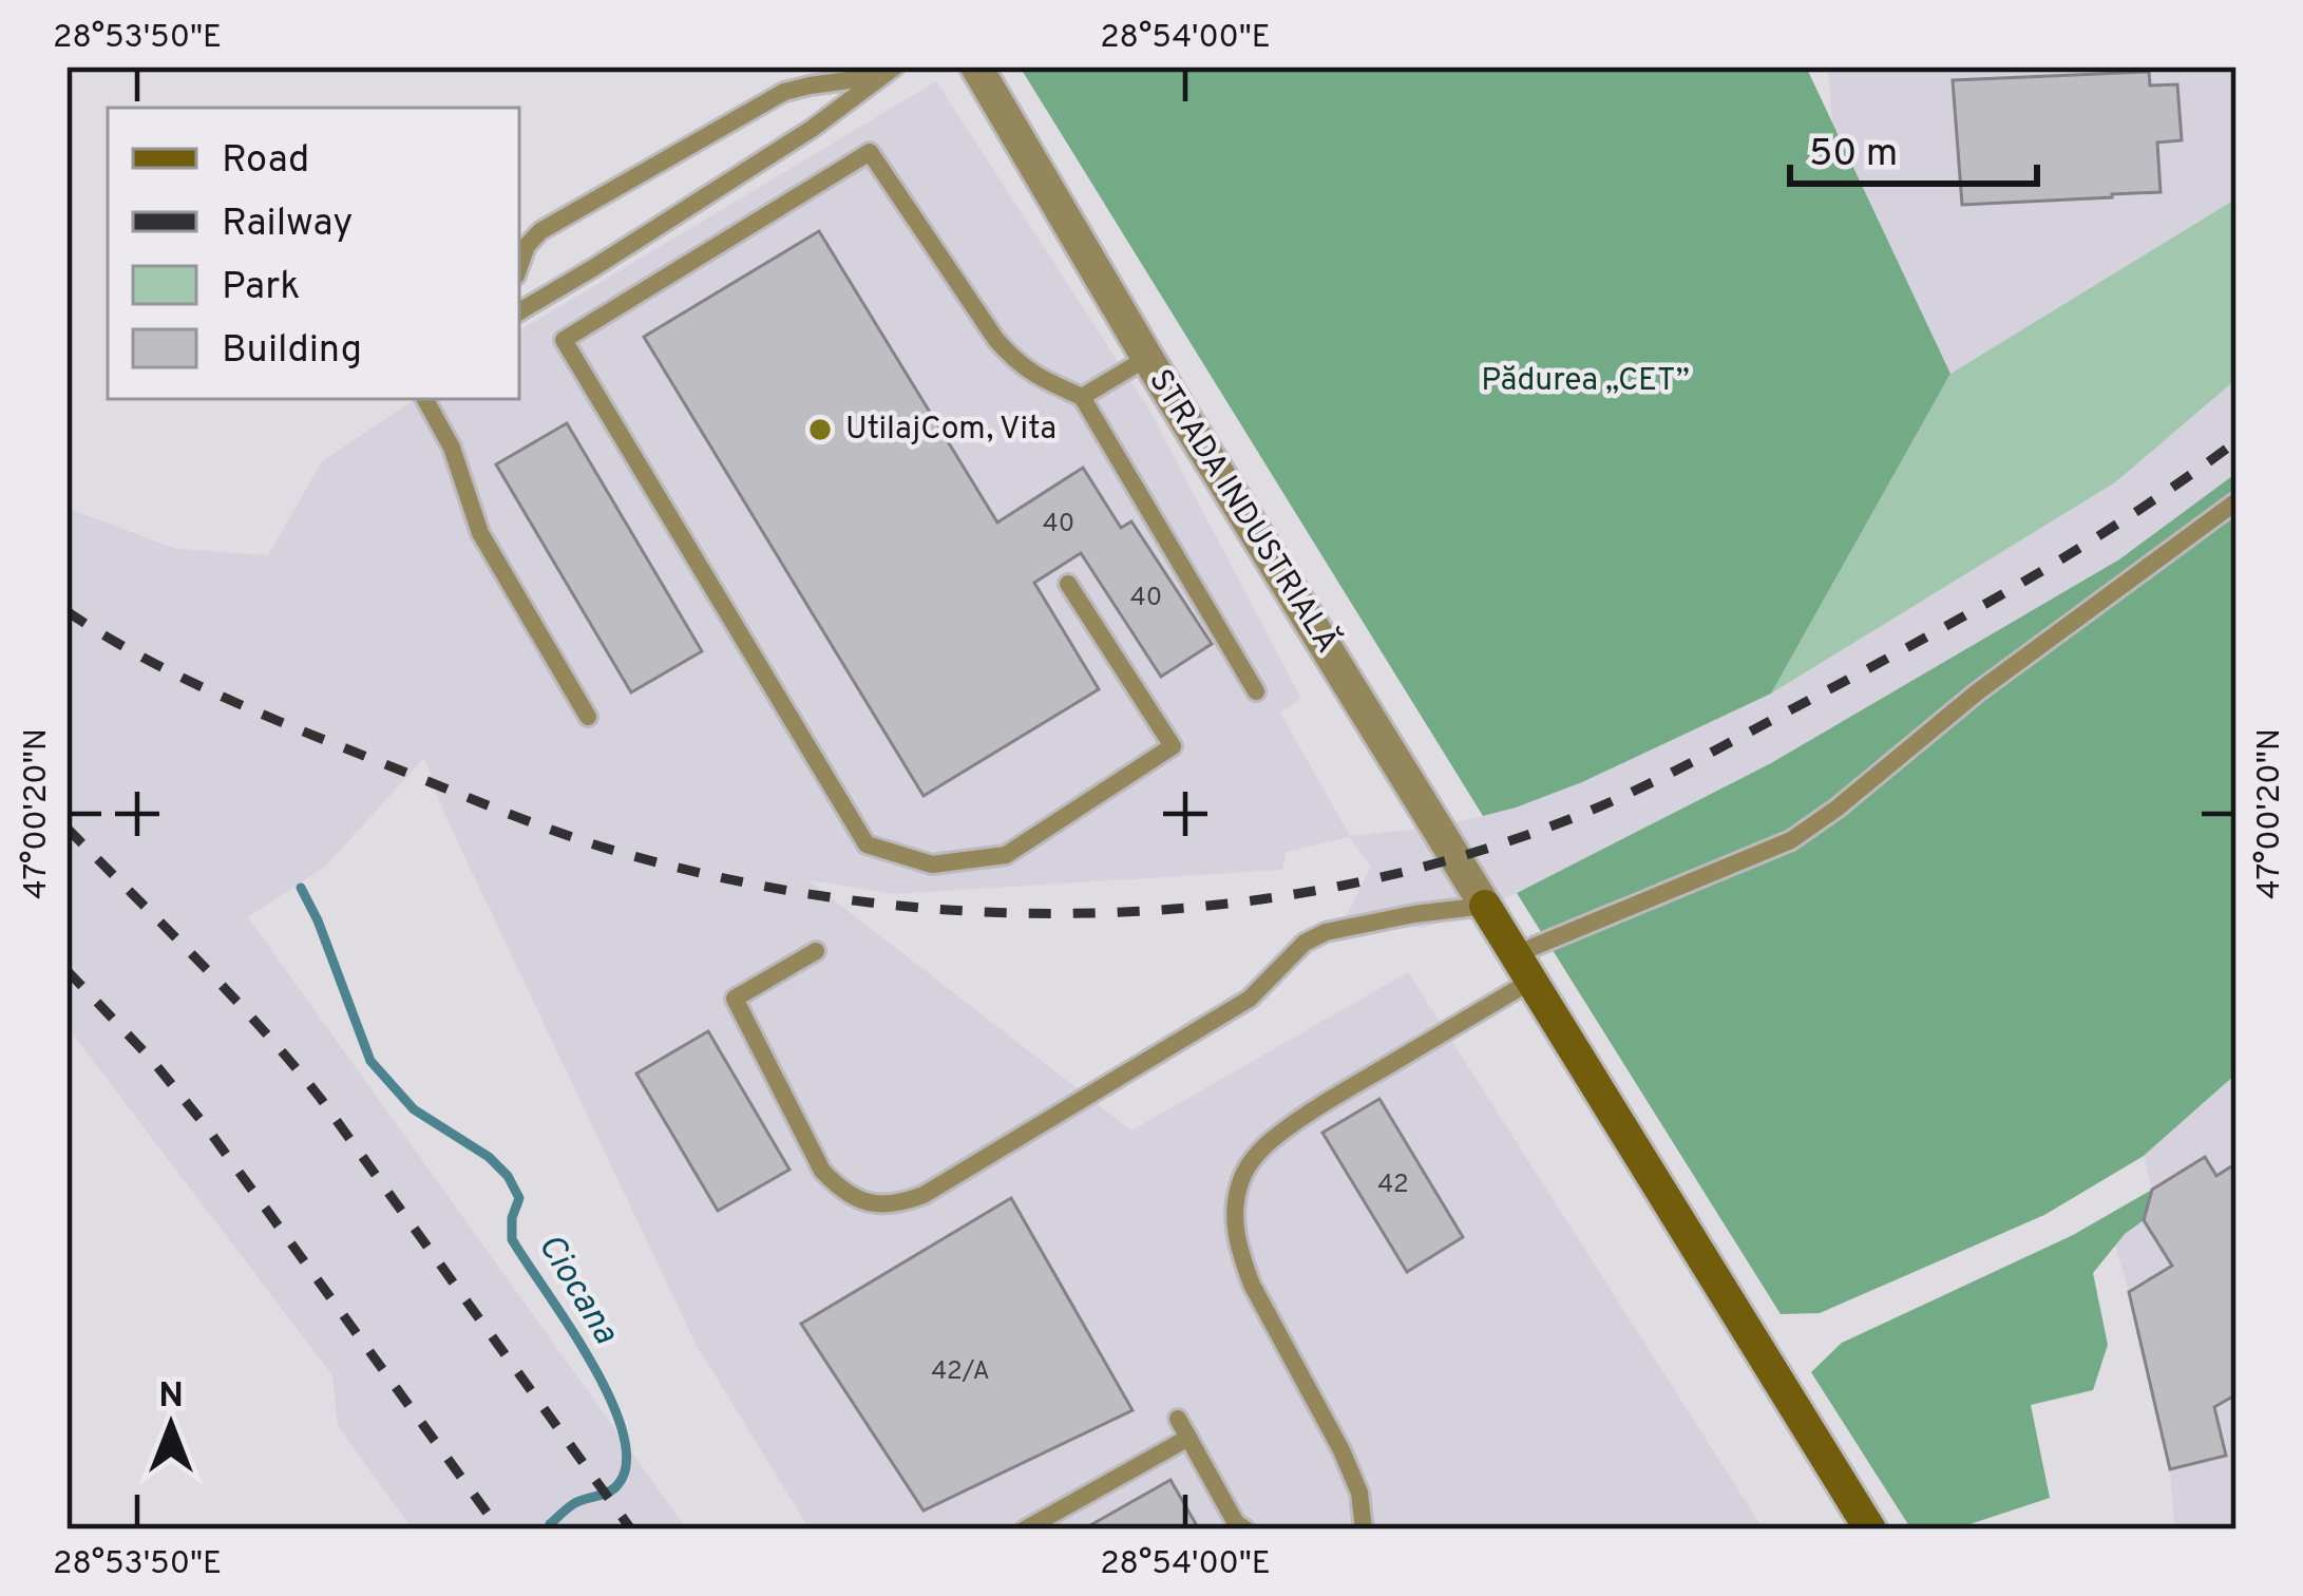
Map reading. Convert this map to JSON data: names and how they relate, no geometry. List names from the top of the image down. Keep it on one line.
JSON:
{"streets":{"main road":["STRADA INDUSTRIALĂ"]},"water":["Ciocana"],"parks":["Pădurea „CET”"],"places":["UtilajCom, Vita"],"house_numbers":["40","40","42","42/A"],"legend":["Road","Railway","Park","Building"],"scale_bar":"50 m","north":"top","coordinates":["28°53'50\"E","28°54'00\"E","47°00'20\"N"]}
